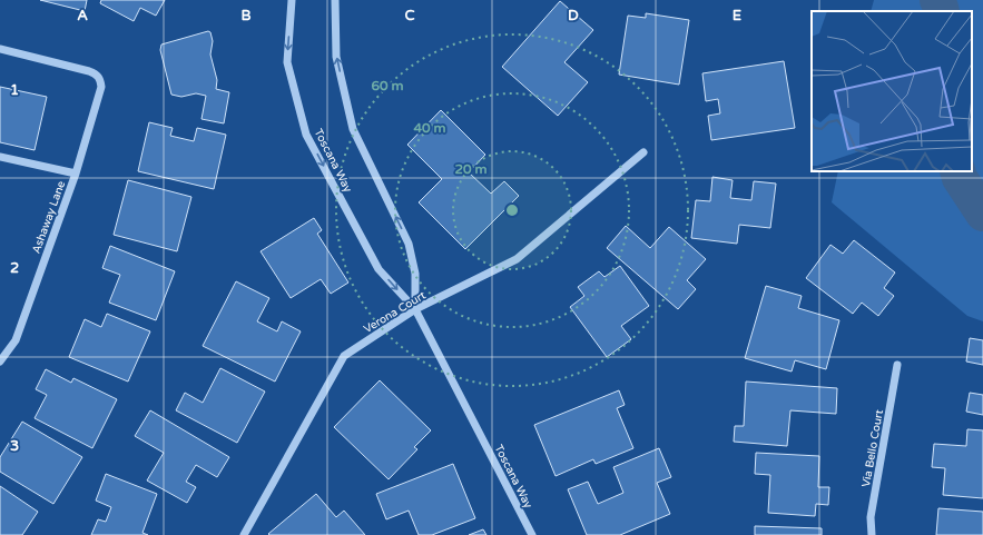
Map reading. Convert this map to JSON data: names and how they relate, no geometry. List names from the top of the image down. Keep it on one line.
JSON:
{"streets":{"street":["Toscana Way","Ashaway Lane","Verona Court","Via Bello Court"]},"crossings":[["Toscana Way","Verona Court"]],"grid":{"columns":["A","B","C","D","E"],"rows":["1","2","3"]},"rings":["60 m","40 m","20 m"]}
